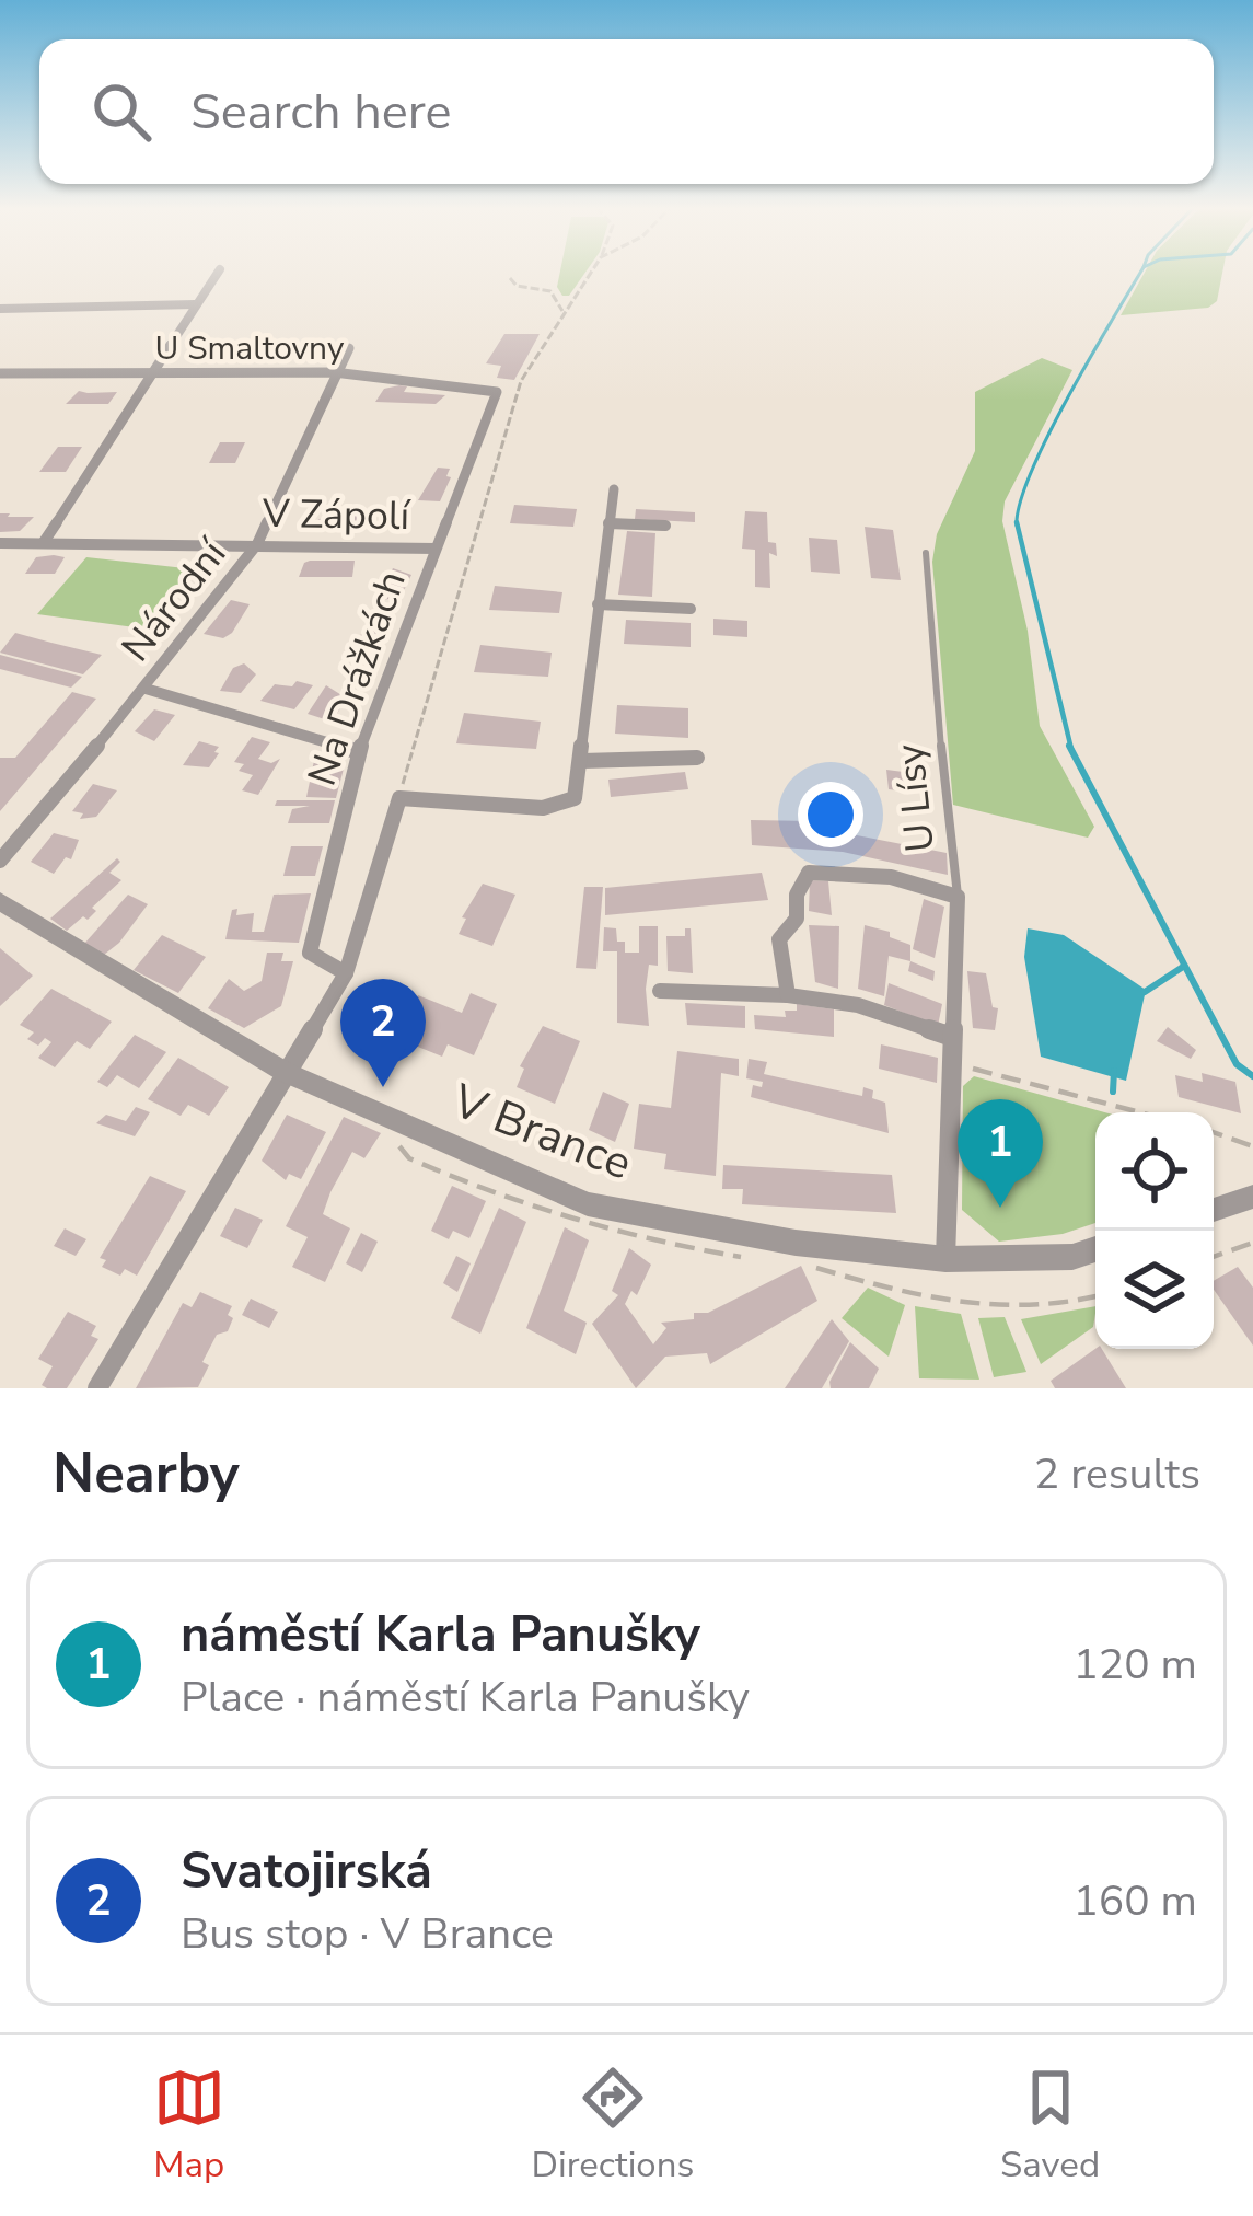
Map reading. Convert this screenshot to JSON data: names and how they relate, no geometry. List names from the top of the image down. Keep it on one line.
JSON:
{"streets":{"street":["U Smaltovny","V Zápolí","Národní","Na Drážkách","U Lísy","V Brance"]},"crossings":[["U Smaltovny","Národní"],["U Smaltovny","Na Drážkách"],["V Zápolí","Národní"],["V Zápolí","Na Drážkách"],["U Lísy","V Brance"]],"page":{"search":"Search here","pins":["2","1"],"heading":["Nearby","2 results"],"list":[{"mark":"1","name":"náměstí Karla Panušky","note":"Place · náměstí Karla Panušky","value":"120 m"},{"mark":"2","name":"Svatojirská","note":"Bus stop · V Brance","value":"160 m"}],"nav":["Map","Directions","Saved"]}}
